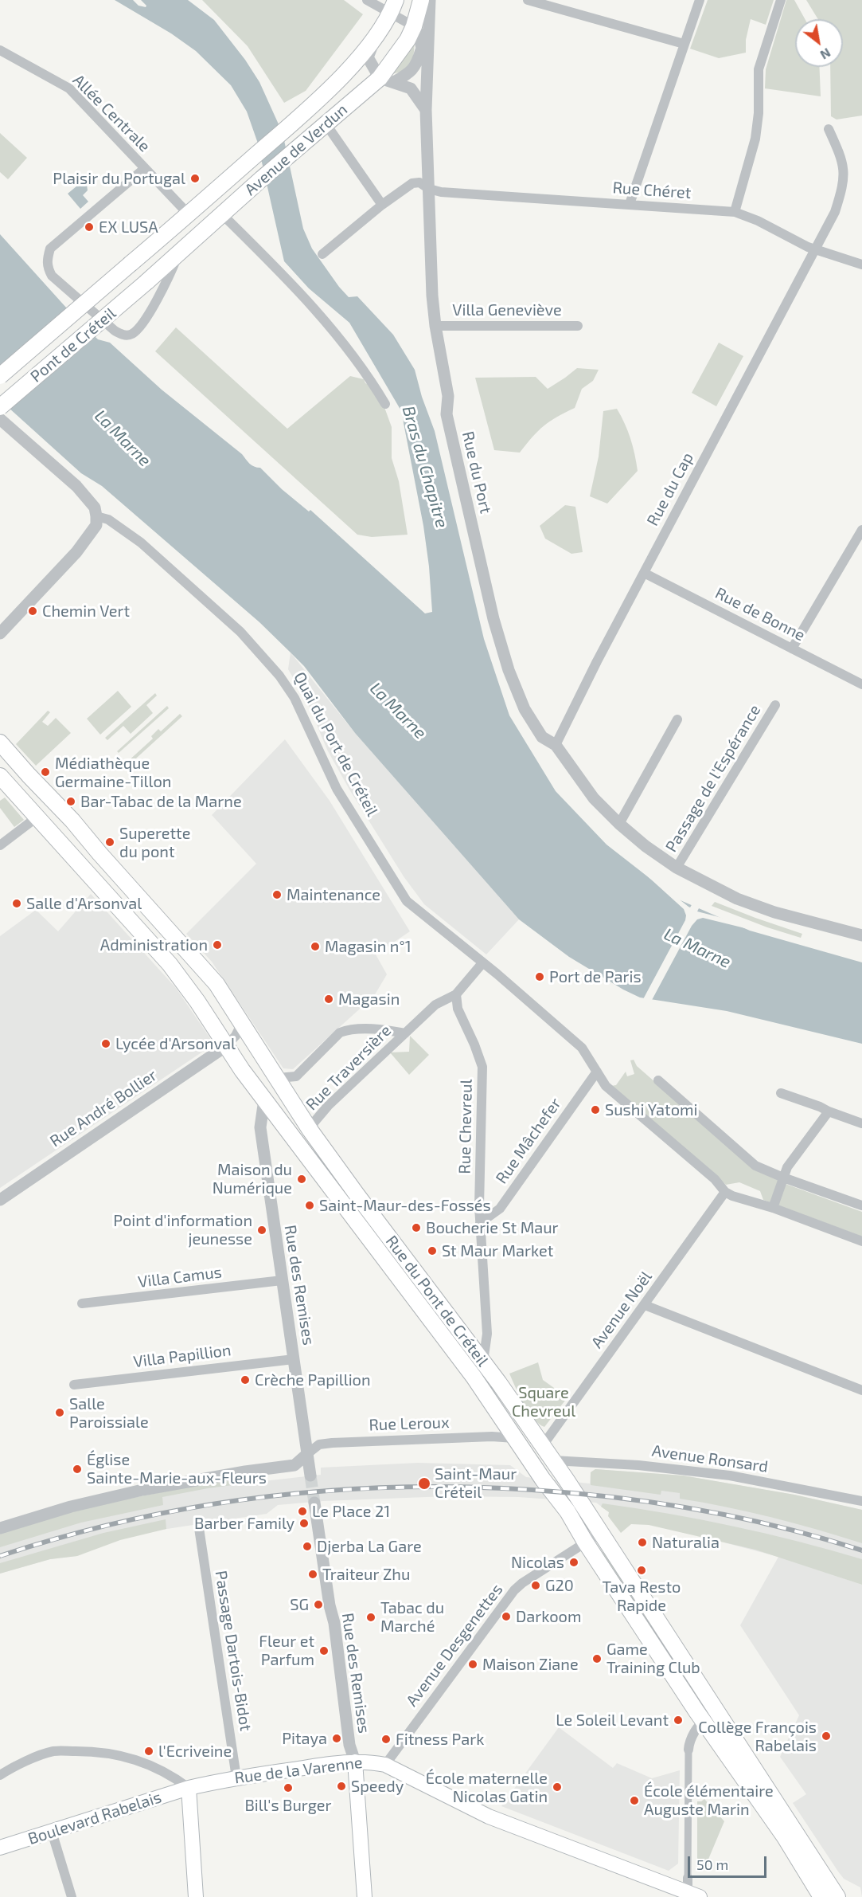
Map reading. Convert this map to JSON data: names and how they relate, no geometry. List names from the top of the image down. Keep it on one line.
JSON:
{"streets":{"main road":["Avenue de Verdun","Pont de Créteil","Rue du Pont de Créteil","Rue de la Varenne","Boulevard Rabelais"],"street":["Allée Centrale","Rue Chéret","Villa Geneviève","Rue du Port","Rue du Cap","Rue de Bonne","Quai du Port de Créteil","Passage de l'Espérance","Rue Traversière","Rue André Bollier","Rue Chevreul","Rue Mâchefer","Villa Camus","Rue des Remises","Avenue Noël","Villa Papillion","Rue Leroux","Avenue Ronsard","Avenue Desgenettes","Passage Dartois-Bidot"]},"crossings":[["Allée Centrale","Avenue de Verdun"],["Avenue de Verdun","Pont de Créteil"],["Rue Chéret","Rue du Port"],["Rue Chéret","Rue du Cap"],["Villa Geneviève","Rue du Port"],["Rue du Port","Rue du Cap"],["Rue du Port","Passage de l'Espérance"],["Rue du Cap","Rue de Bonne"],["Quai du Port de Créteil","Rue Mâchefer"],["Quai du Port de Créteil","Avenue Noël"],["Rue Traversière","Rue Chevreul"],["Rue Traversière","Rue du Pont de Créteil"],["Rue André Bollier","Rue du Pont de Créteil"],["Rue Chevreul","Rue Mâchefer"],["Rue Chevreul","Rue du Pont de Créteil"],["Villa Camus","Rue des Remises"],["Rue des Remises","Rue du Pont de Créteil"],["Rue des Remises","Villa Papillion"],["Rue des Remises","Rue Leroux"],["Rue des Remises","Rue de la Varenne"],["Rue du Pont de Créteil","Avenue Noël"],["Rue du Pont de Créteil","Rue Leroux"],["Rue du Pont de Créteil","Avenue Ronsard"],["Rue du Pont de Créteil","Avenue Desgenettes"],["Avenue Desgenettes","Rue de la Varenne"],["Passage Dartois-Bidot","Rue de la Varenne"],["Rue de la Varenne","Boulevard Rabelais"]],"water":["La Marne","Bras du Chapitre"],"parks":["Square Chevreul"],"places":["Plaisir du Portugal","EX LUSA","Chemin Vert","Médiathèque Germaine-Tillon","Bar-Tabac de la Marne","Superette du pont","Maintenance","Salle d'Arsonval","Administration","Magasin n°1","Port de Paris","Magasin","Lycée d'Arsonval","Sushi Yatomi","Maison du Numérique","Saint-Maur-des-Fossés","Boucherie St Maur","Point d'information jeunesse","St Maur Market","Crèche Papillion","Salle Paroissiale","Église Sainte-Marie-aux-Fleurs","Saint-Maur Créteil","Le Place 21","Barber Family","Naturalia","Djerba La Gare","Nicolas","Tava Resto Rapide","Traiteur Zhu","G20","SG","Darkoom","Tabac du Marché","Fleur et Parfum","Game Training Club","Maison Ziane","Le Soleil Levant","Collège François Rabelais","Pitaya","Fitness Park","l'Ecriveine","Speedy","École maternelle Nicolas Gatin","Bill's Burger","École élémentaire Auguste Marin"],"scale_bar":"50 m","north":"bottom right"}
